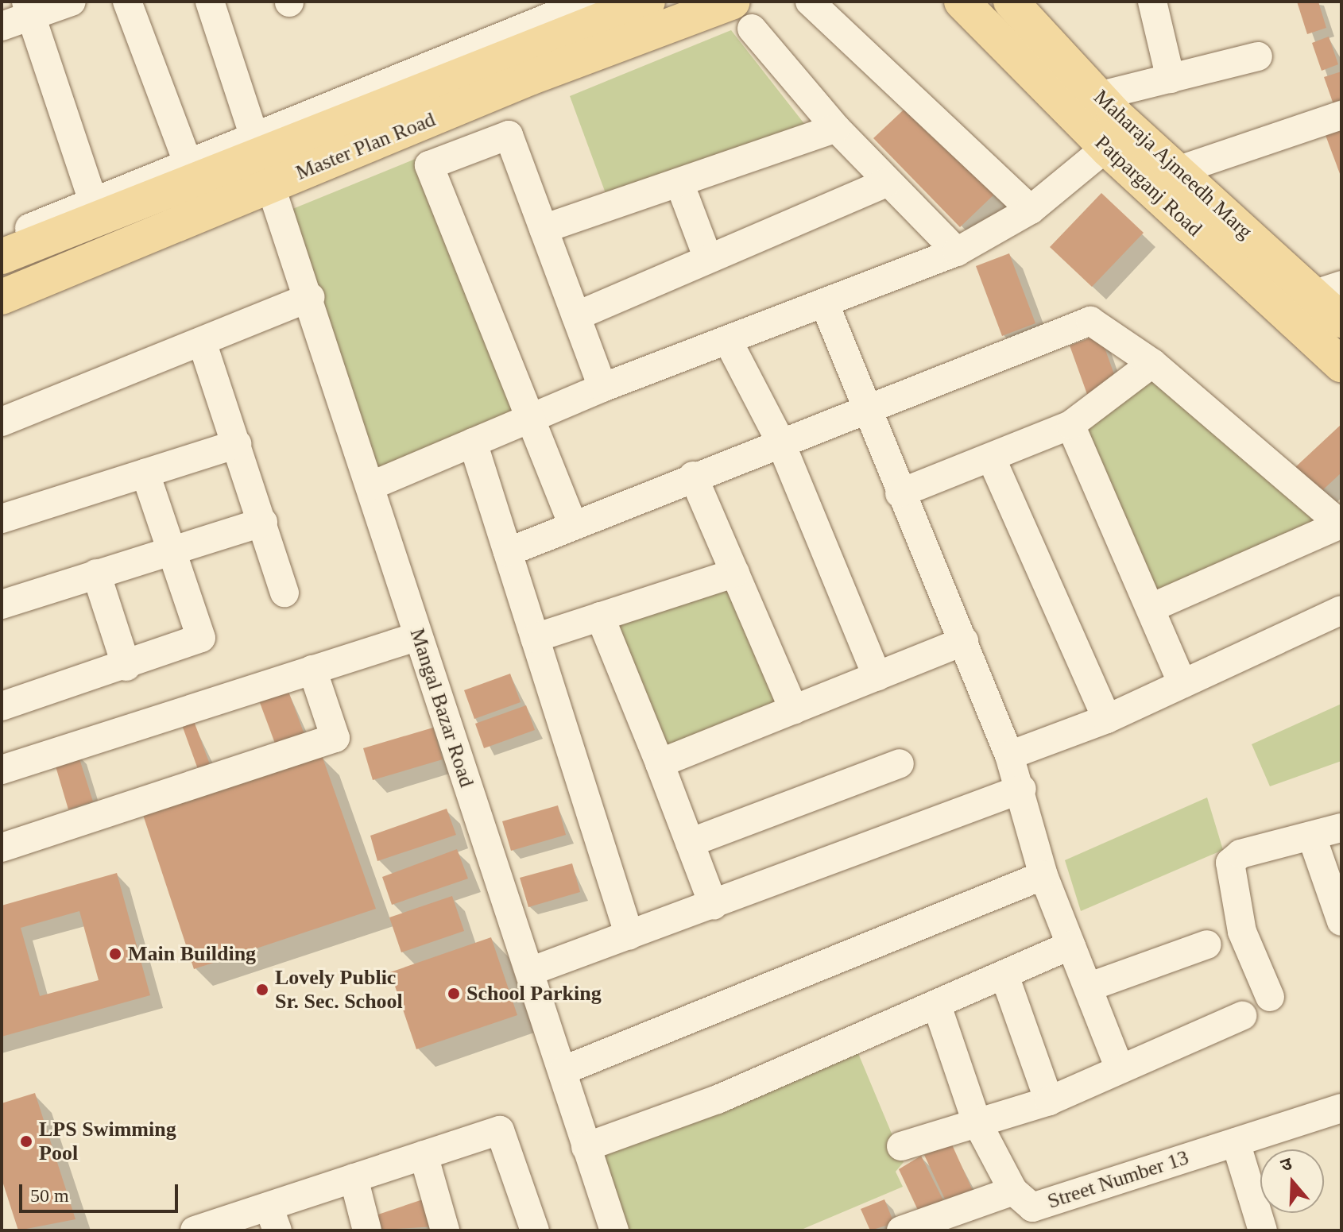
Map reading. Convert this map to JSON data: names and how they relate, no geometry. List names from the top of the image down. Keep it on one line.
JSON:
{"streets":{"main road":["Master Plan Road","Maharaja Ajmeedh Marg","Patparganj Road"],"street":["Mangal Bazar Road","Street Number 13"]},"crossings":[["Master Plan Road","Mangal Bazar Road"],["Maharaja Ajmeedh Marg","Patparganj Road"]],"places":["Main Building","Lovely Public Sr. Sec. School","School Parking","LPS Swimming Pool"],"scale_bar":"50 m","north":"top"}
